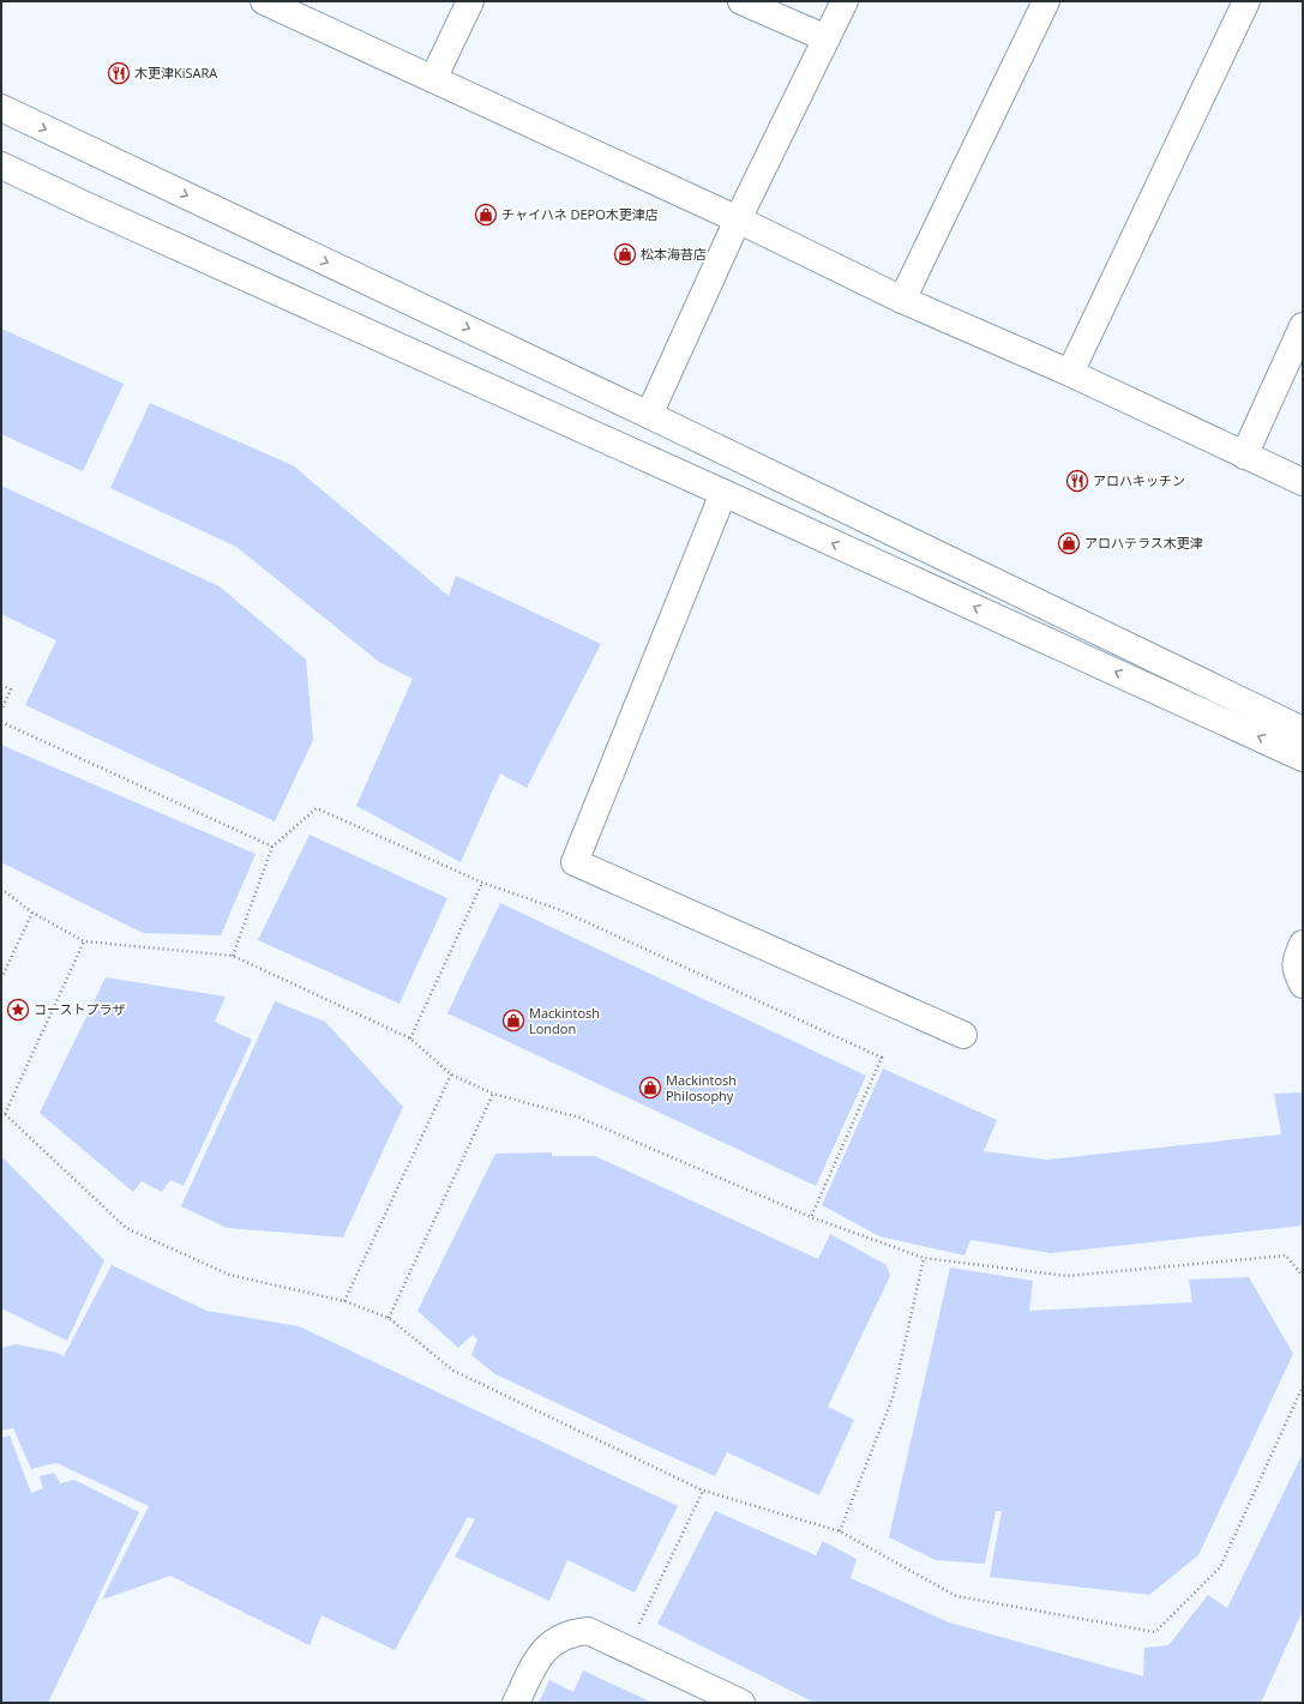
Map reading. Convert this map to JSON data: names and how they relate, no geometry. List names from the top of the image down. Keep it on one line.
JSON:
{"places":{"restaurant":["木更津KiSARA","アロハキッチン"],"shop":["チャイハネ DEPO木更津店","松本海苔店","アロハテラス木更津","Mackintosh London","Mackintosh Philosophy"],"place":["コーストプラザ"]}}
